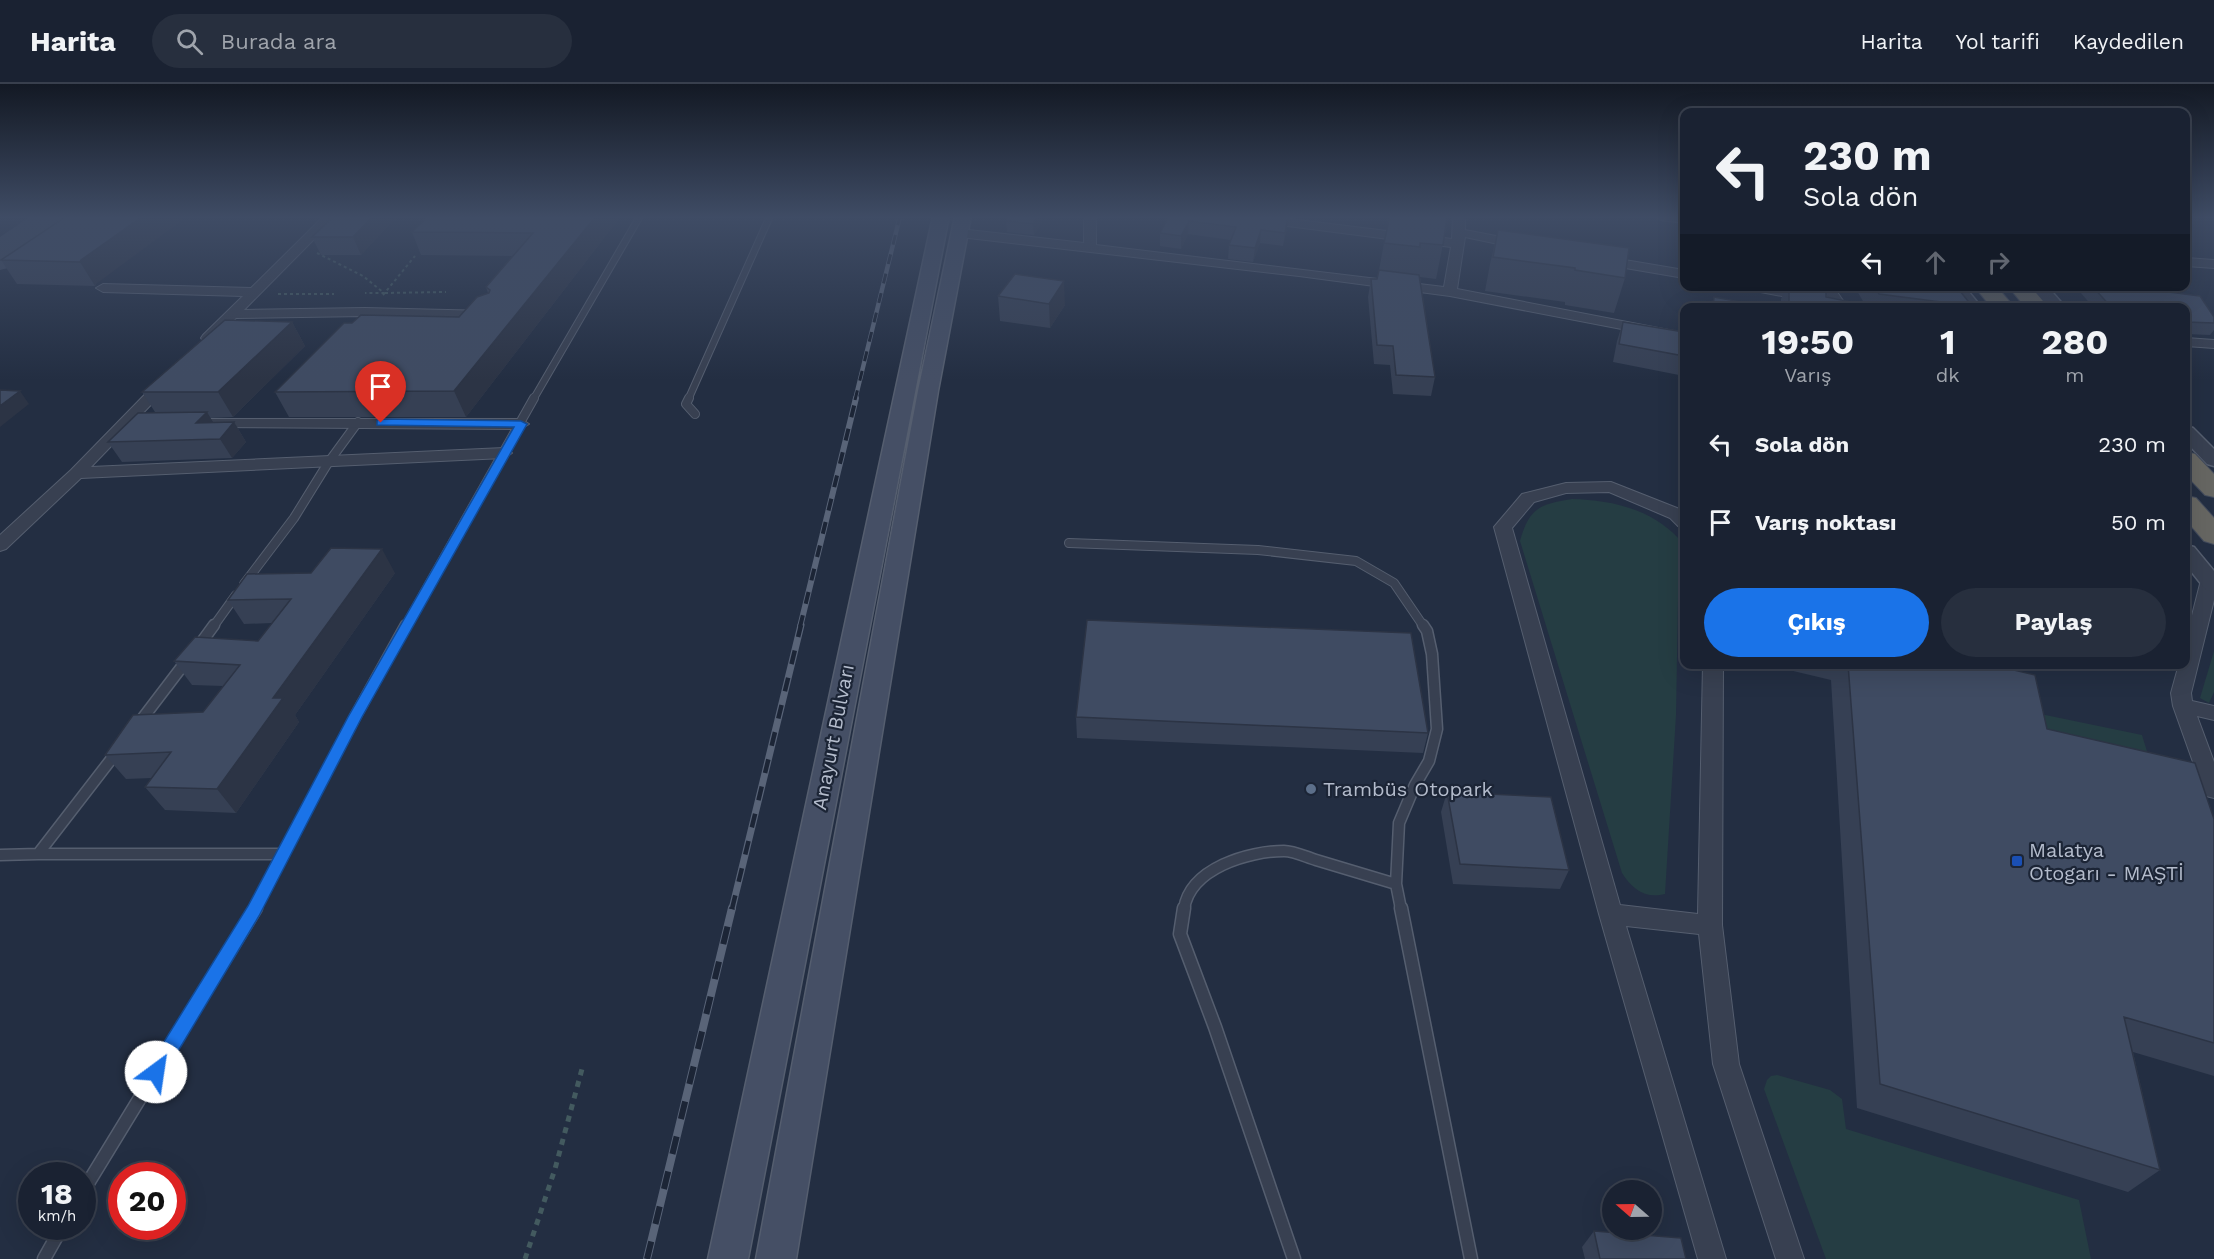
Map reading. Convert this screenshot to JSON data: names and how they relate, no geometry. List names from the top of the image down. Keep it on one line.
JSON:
{"streets":{"main road":["Anayurt Bulvarı"]},"places":{"other":["Trambüs Otopark"],"transit":["Malatya Otogarı - MAŞTİ"]},"north":"left","page":{"header":"Harita","search":"Burada ara","nav":["Harita","Yol tarifi","Kaydedilen"],"turn":["230 m","Sola dön"],"eta":["19:50","Varış","1","dk","280","m"],"list":[{"name":"Sola dön","value":"230 m"},{"name":"Varış noktası","value":"50 m"}],"buttons":["Çıkış","Paylaş"],"speed":"18 km/h","limit":"20"}}
